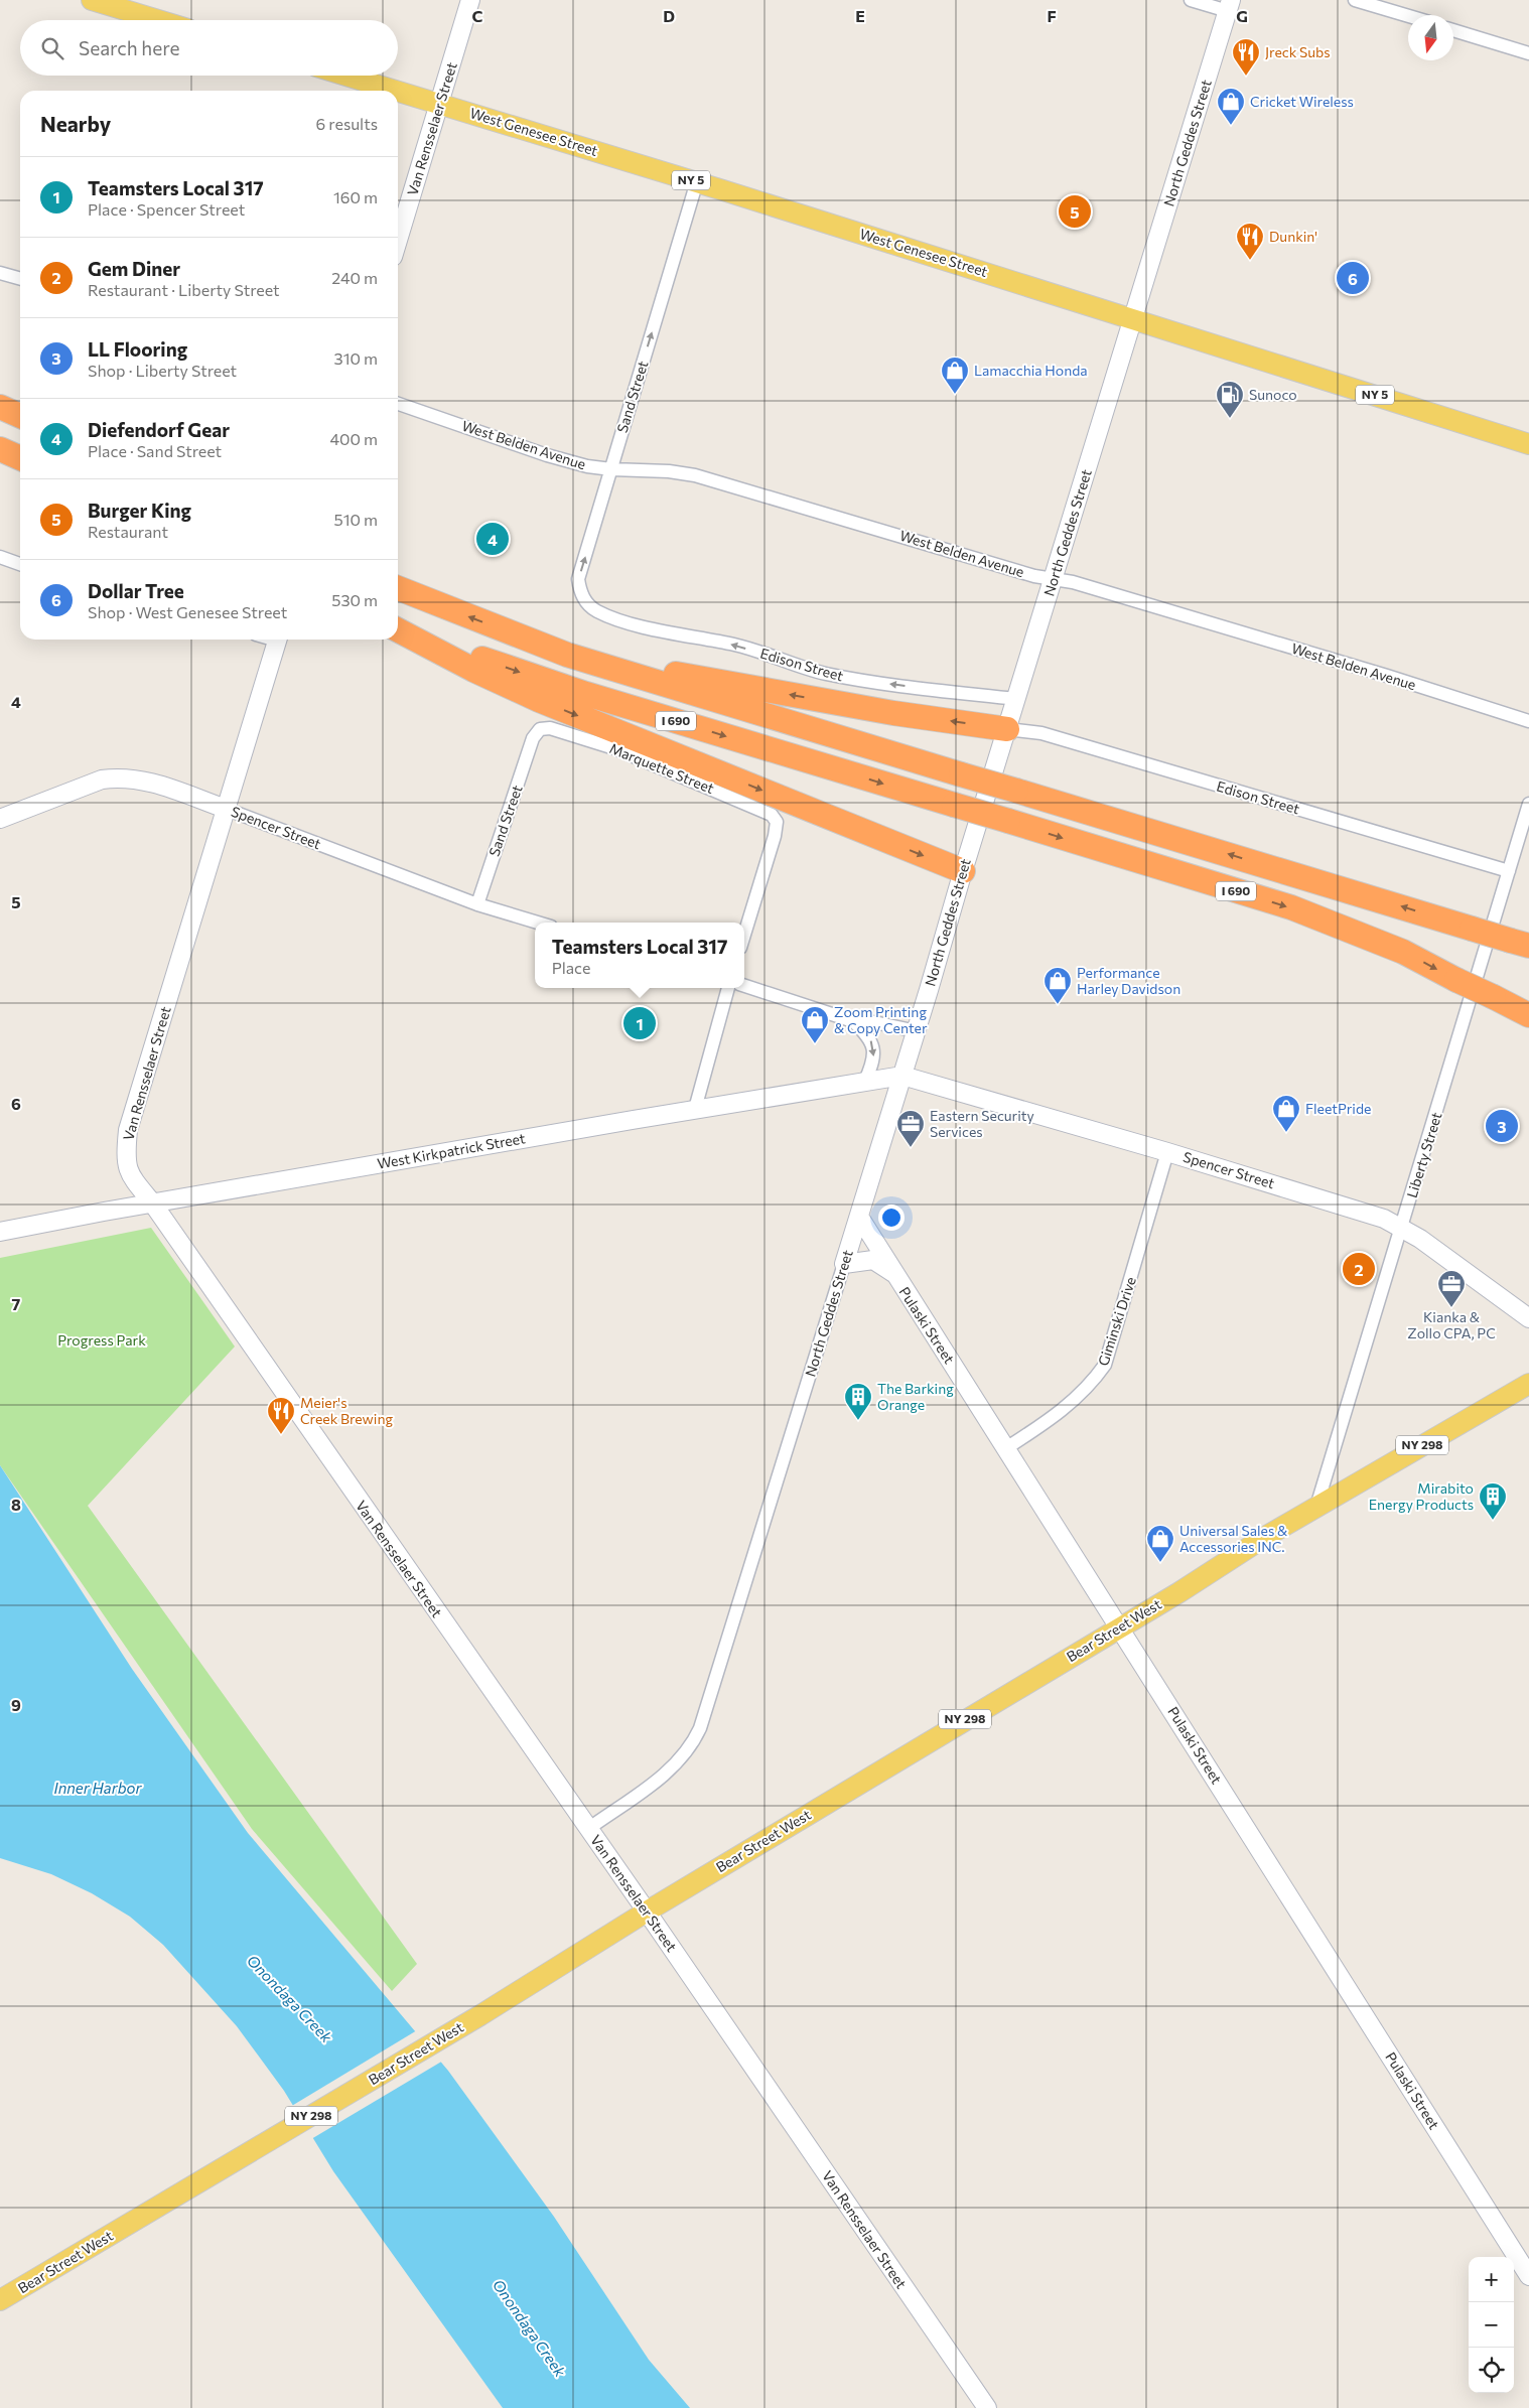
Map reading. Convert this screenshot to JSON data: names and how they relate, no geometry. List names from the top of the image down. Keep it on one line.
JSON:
{"streets":{"highway":["I 690"],"main road":["West Genesee Street","NY 5","NY 298","Bear Street West"],"street":["Van Rensselaer Street","North Geddes Street","Sand Street","West Belden Avenue","Edison Street","Marquette Street","Spencer Street","West Kirkpatrick Street","Liberty Street","Giminski Drive","Pulaski Street"]},"crossings":[["Van Rensselaer Street","West Genesee Street"],["Van Rensselaer Street","North Geddes Street"],["Van Rensselaer Street","Spencer Street"],["Van Rensselaer Street","West Kirkpatrick Street"],["Van Rensselaer Street","Bear Street West"],["West Genesee Street","North Geddes Street"],["West Genesee Street","Sand Street"],["North Geddes Street","West Belden Avenue"],["North Geddes Street","Edison Street"],["North Geddes Street","Spencer Street"],["North Geddes Street","West Kirkpatrick Street"],["North Geddes Street","Pulaski Street"],["Sand Street","West Belden Avenue"],["Sand Street","Edison Street"],["Sand Street","Marquette Street"],["Sand Street","Spencer Street"],["Edison Street","Liberty Street"],["Spencer Street","West Kirkpatrick Street"],["Spencer Street","Liberty Street"],["Spencer Street","Giminski Drive"],["Liberty Street","Bear Street West"],["Giminski Drive","Pulaski Street"],["Pulaski Street","Bear Street West"]],"one_way":["Sand Street","Edison Street"],"water":["Inner Harbor","Onondaga Creek"],"parks":["Progress Park"],"places":{"restaurant":["Jreck Subs","Dunkin'","Meier's Creek Brewing"],"shop":["Cricket Wireless","Lamacchia Honda","Performance Harley Davidson","Zoom Printing & Copy Center","FleetPride","Universal Sales & Accessories INC."],"fuel station":["Sunoco"],"office":["Eastern Security Services","Kianka & Zollo CPA, PC"],"building":["The Barking Orange","Mirabito Energy Products"]},"north":"bottom","page":{"search":"Search here","heading":["Nearby","6 results"],"list":[{"mark":"1","name":"Teamsters Local 317","note":"Place · Spencer Street","value":"160 m"},{"mark":"2","name":"Gem Diner","note":"Restaurant · Liberty Street","value":"240 m"},{"mark":"3","name":"LL Flooring","note":"Shop · Liberty Street","value":"310 m"},{"mark":"4","name":"Diefendorf Gear","note":"Place · Sand Street","value":"400 m"},{"mark":"5","name":"Burger King","note":"Restaurant","value":"510 m"},{"mark":"6","name":"Dollar Tree","note":"Shop · West Genesee Street","value":"530 m"}],"pins":["5","6","4","1","3","2"],"popup":["Teamsters Local 317","Place"],"map_buttons":["+","−"]},"grid":{"columns":["C","D","E","F","G"],"rows":["4","5","6","7","8","9"]}}
